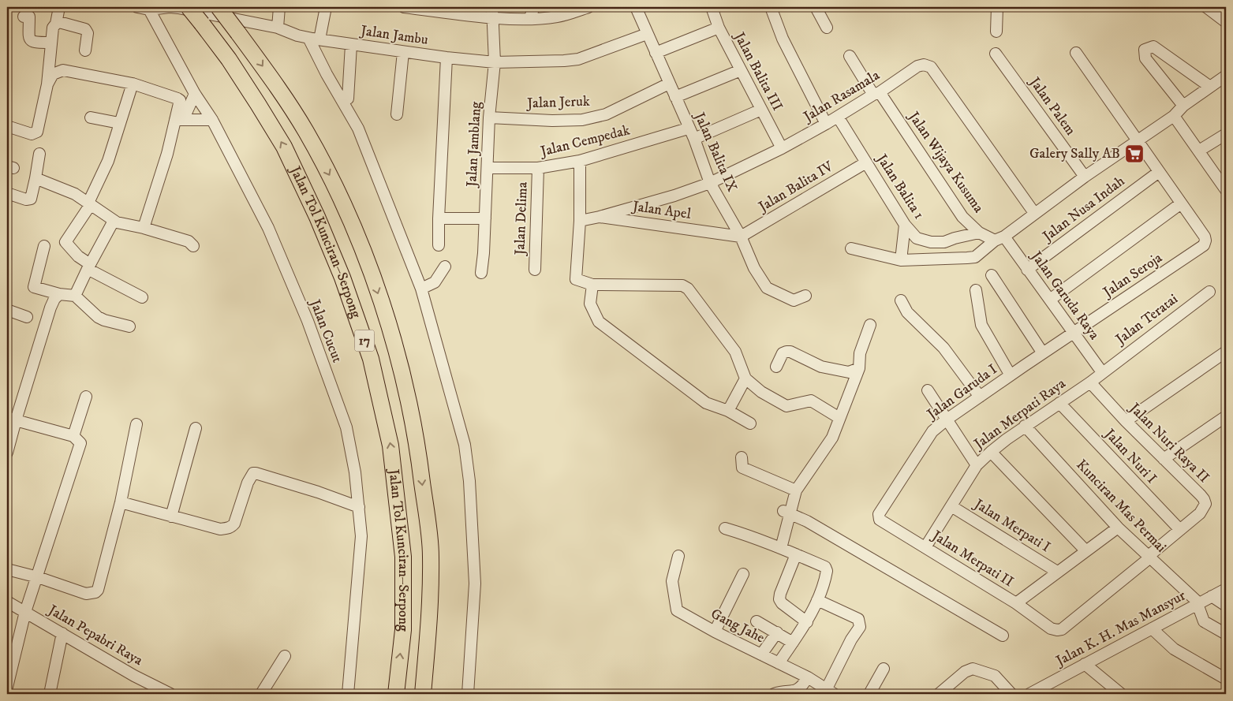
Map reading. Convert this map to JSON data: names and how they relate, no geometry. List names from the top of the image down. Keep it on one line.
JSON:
{"streets":{"highway":["Jalan Tol Kunciran–Serpong","17"],"street":["Jalan Jambu","Jalan Balita III","Jalan Rasamala","Jalan Jeruk","Jalan Palem","Jalan Cempedak","Jalan Jamblang","Jalan Balita IX","Jalan Wijaya Kusuma","Jalan Balita IV","Jalan Balita 1","Jalan Nusa Indah","Jalan Apel","Jalan Delima","Jalan Seroja","Jalan Garuda Raya","Jalan Teratai","Jalan Cucut","Jalan Garuda I","Jalan Merpati Raya","Jalan Nuri Raya II","Jalan Nuri I","Kunciran Mas Permai","Jalan Merpati I","Jalan Merpati II","Gang Jahe","Jalan K. H. Mas Mansyur","Jalan Pepabri Raya"]},"crossings":[["Jalan Jambu","Jalan Jamblang"],["Jalan Jambu","Jalan Balita IX"],["Jalan Jambu","Jalan Cucut"],["Jalan Balita III","Jalan Rasamala"],["Jalan Rasamala","Jalan Balita IX"],["Jalan Rasamala","Jalan Wijaya Kusuma"],["Jalan Rasamala","Jalan Balita 1"],["Jalan Rasamala","Jalan Apel"],["Jalan Jeruk","Jalan Jamblang"],["Jalan Jeruk","Jalan Balita IX"],["Jalan Cempedak","Jalan Jamblang"],["Jalan Cempedak","Jalan Balita IX"],["Jalan Cempedak","Jalan Delima"],["Jalan Balita IX","Jalan Balita IV"],["Jalan Balita IX","Jalan Apel"],["Jalan Wijaya Kusuma","Jalan Balita 1"],["Jalan Wijaya Kusuma","Jalan Garuda Raya"],["Jalan Balita IV","Jalan Balita 1"],["Jalan Balita IV","Jalan Apel"],["Jalan Nusa Indah","Jalan Garuda Raya"],["Jalan Seroja","Jalan Garuda Raya"],["Jalan Seroja","Jalan Garuda I"],["Jalan Garuda Raya","Jalan Teratai"],["Jalan Garuda Raya","Jalan Garuda I"],["Jalan Garuda Raya","Jalan Merpati Raya"],["Jalan Teratai","Jalan Merpati Raya"],["Jalan Garuda I","Jalan Merpati II"],["Jalan Merpati Raya","Jalan Nuri Raya II"],["Jalan Merpati Raya","Jalan Nuri I"],["Jalan Merpati Raya","Kunciran Mas Permai"],["Jalan Merpati Raya","Jalan Merpati I"],["Jalan Merpati Raya","Jalan Merpati II"],["Jalan Nuri Raya II","Jalan Nuri I"],["Jalan Nuri Raya II","Kunciran Mas Permai"],["Jalan Nuri Raya II","Jalan Merpati II"],["Kunciran Mas Permai","Jalan K. H. Mas Mansyur"]],"places":{"supermarket":["Galery Sally AB"]}}
